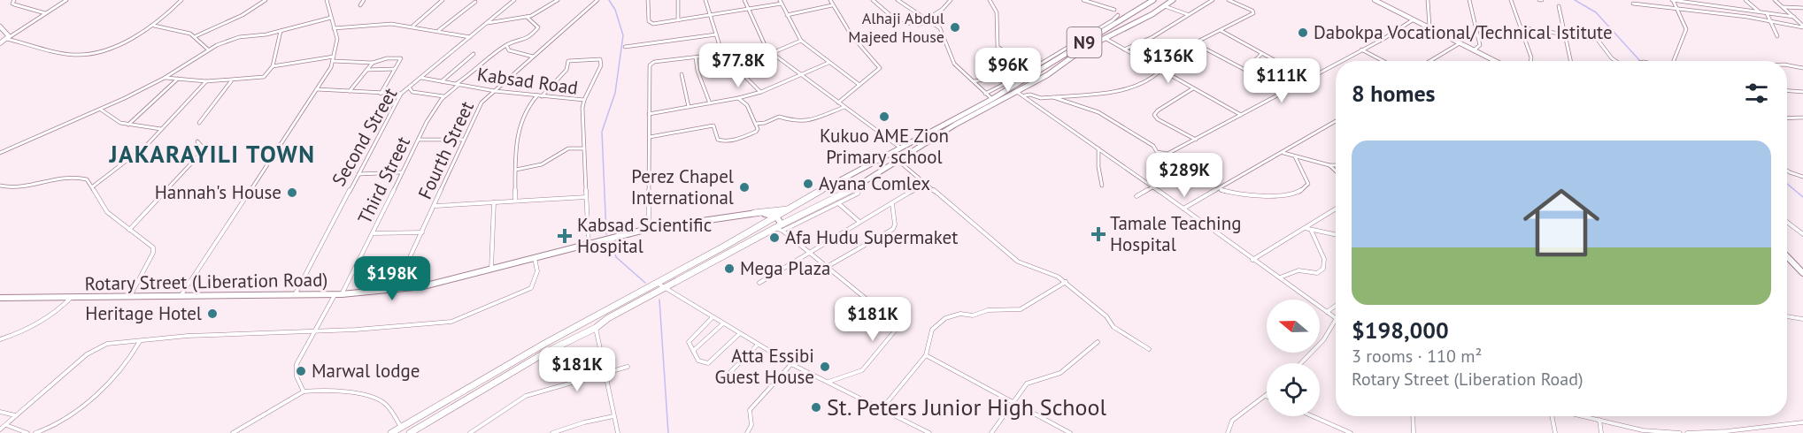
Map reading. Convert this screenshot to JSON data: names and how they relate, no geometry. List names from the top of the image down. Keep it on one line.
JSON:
{"streets":{"highway":["N9"],"street":["Kabsad Road","Second Street","Fourth Street","Third Street","Rotary Street (Liberation Road)"]},"crossings":[["N9","Rotary Street (Liberation Road)"],["Kabsad Road","Second Street"],["Kabsad Road","Fourth Street"],["Kabsad Road","Third Street"],["Kabsad Road","Rotary Street (Liberation Road)"],["Second Street","Rotary Street (Liberation Road)"],["Fourth Street","Rotary Street (Liberation Road)"],["Third Street","Rotary Street (Liberation Road)"]],"districts":["JAKARAYILI TOWN"],"places":{"other":["Alhaji Abdul Majeed House","Dabokpa Vocational/Technical Istitute","Kukuo AME Zion Primary school","Ayana Comlex","Perez Chapel International","Hannah's House","Afa Hudu Supermaket","Mega Plaza","Heritage Hotel","Atta Essibi Guest House","Marwal lodge","St. Peters Junior High School"],"health":["Tamale Teaching Hospital","Kabsad Scientific Hospital"]},"north":"left","page":{"price":["$136K","$77.8K","$96K","$111K","$289K","$198K","$181K","$181K"],"heading":"8 homes","list":[{"name":"$198,000","note":"3 rooms · 110 m² · Rotary Street (Liberation Road)"}]}}
